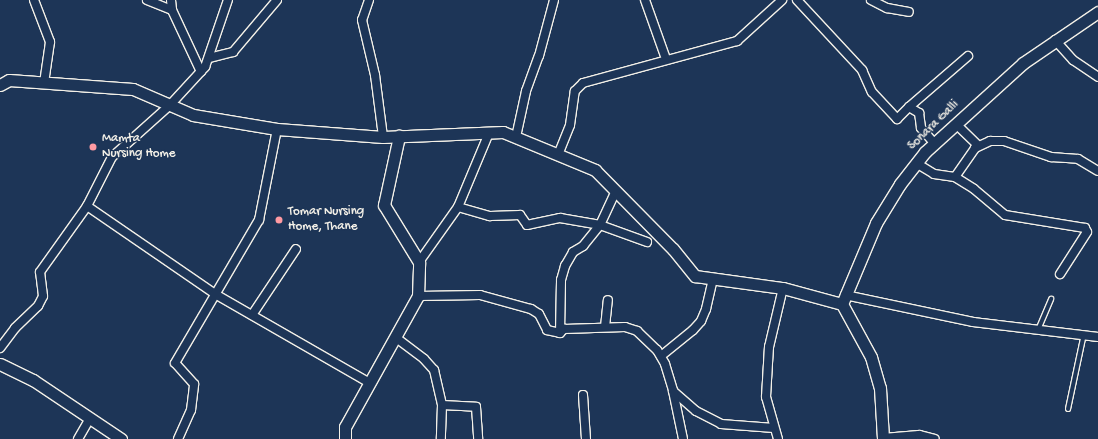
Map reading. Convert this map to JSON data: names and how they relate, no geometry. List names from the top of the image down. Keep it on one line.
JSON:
{"streets":{"street":["Sonara Galli"]},"places":["Mamta Nursing Home","Tomar Nursing Home, Thane"]}
